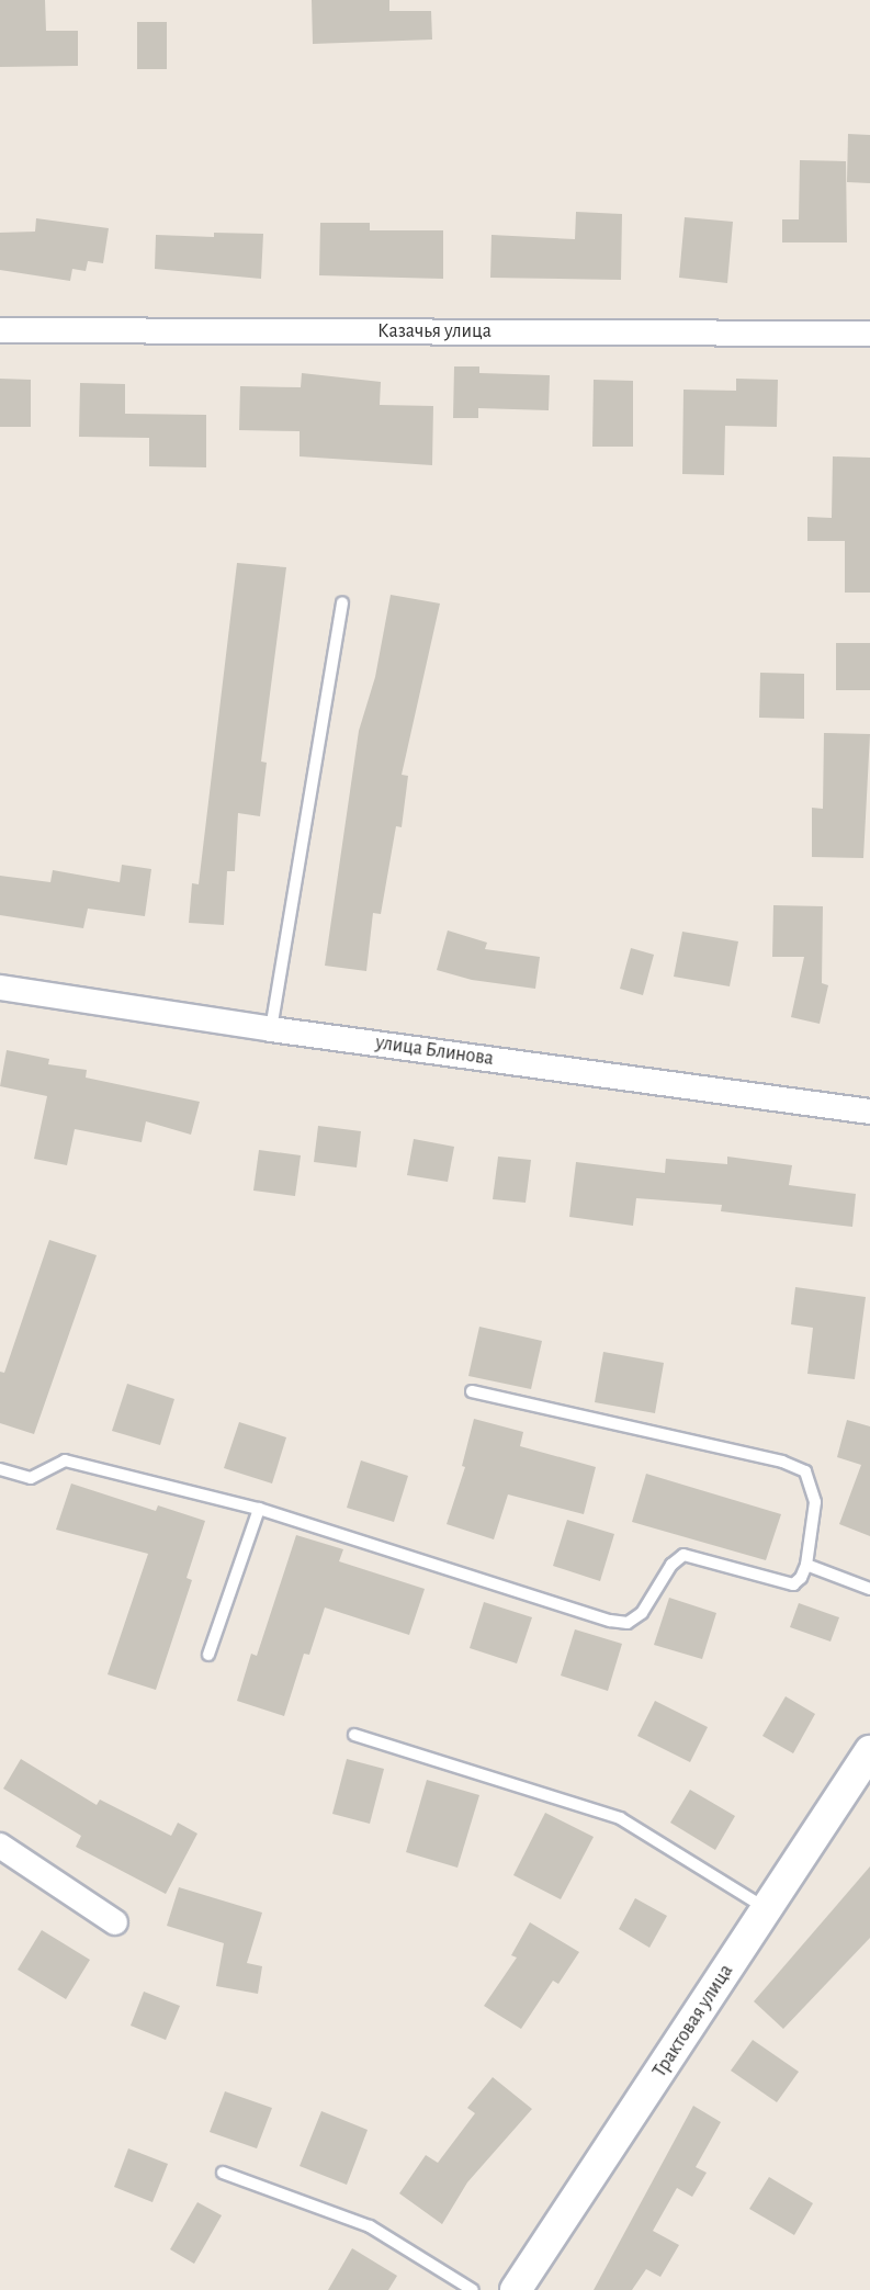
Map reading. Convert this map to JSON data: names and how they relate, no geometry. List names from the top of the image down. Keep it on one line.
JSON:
{"streets":{"street":["Казачья улица","улица Блинова","Трактовая улица"]}}
